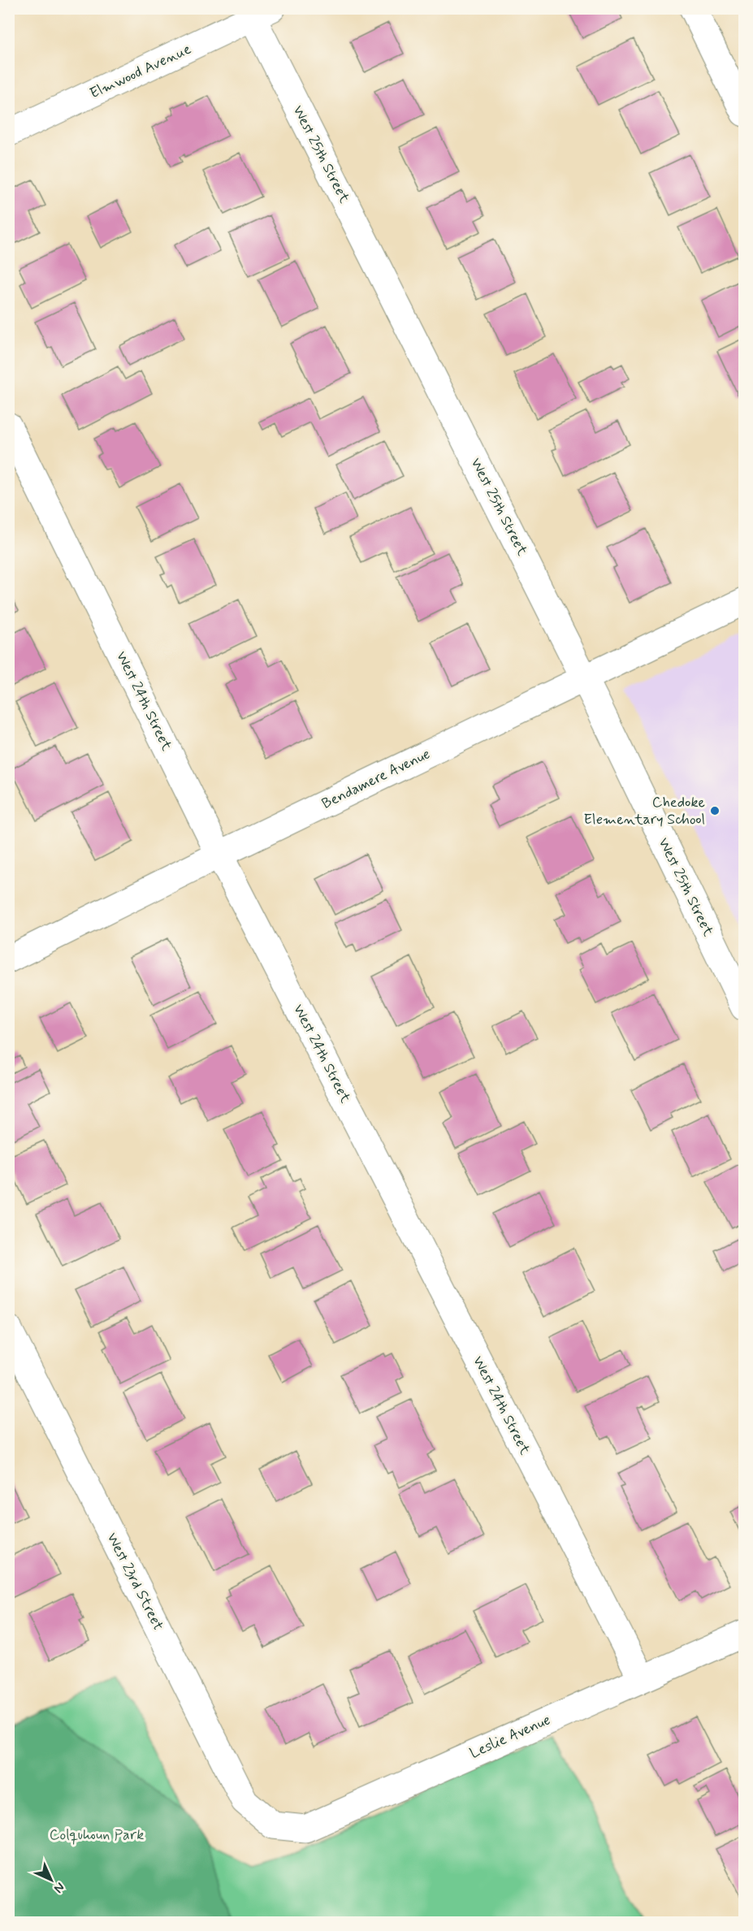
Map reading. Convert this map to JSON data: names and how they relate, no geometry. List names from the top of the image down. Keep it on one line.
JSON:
{"streets":{"street":["Elmwood Avenue","West 25th Street","West 24th Street","Bendamere Avenue","West 23rd Street","Leslie Avenue"]},"crossings":[["Elmwood Avenue","West 25th Street"],["West 25th Street","Bendamere Avenue"],["West 24th Street","Bendamere Avenue"],["West 24th Street","Leslie Avenue"],["West 23rd Street","Leslie Avenue"]],"parks":["Colquhoun Park"],"places":["Chedoke Elementary School"],"north":"bottom right"}
